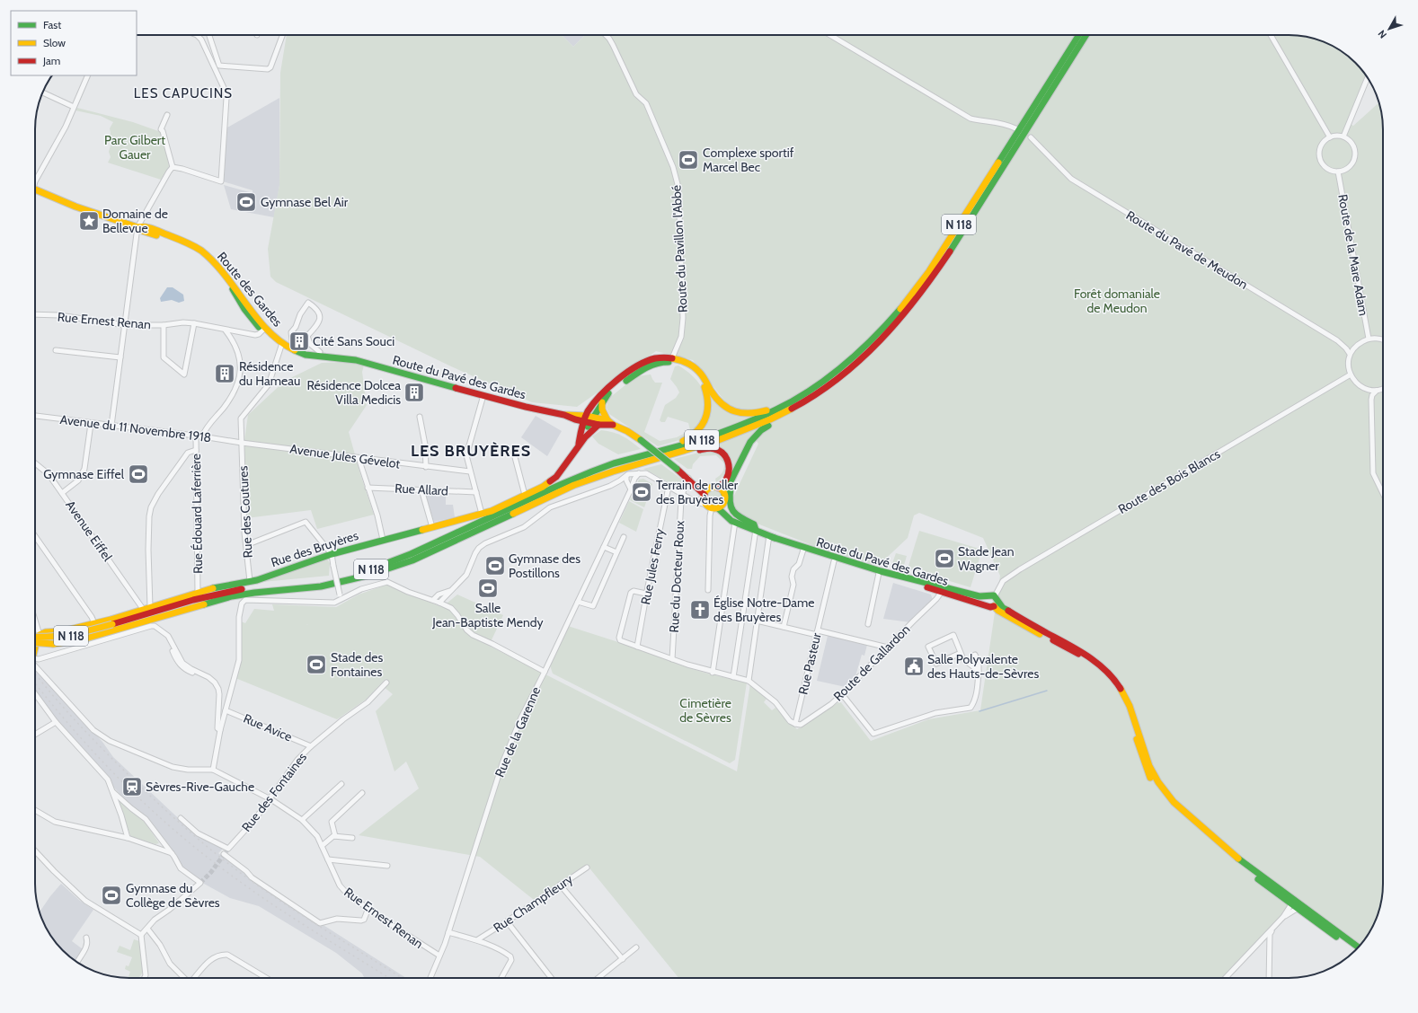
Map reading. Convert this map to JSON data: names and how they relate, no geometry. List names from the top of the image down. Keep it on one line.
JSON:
{"streets":{"main road":["N 118","Route des Gardes","Route du Pavé des Gardes","Rue des Bruyères"],"street":["Route du Pavillon l'Abbé","Route du Pavé de Meudon","Route de la Mare Adam","Rue Ernest Renan","Avenue du 11 Novembre 1918","Avenue Jules Gévelot","Route des Bois Blancs","Rue Allard","Rue des Coutures","Rue Édouard Laferrière","Avenue Eiffel","Rue Jules Ferry","Rue du Docteur Roux","Route de Gallardon","Rue Pasteur","Rue Avice","Rue de la Garenne","Rue des Fontaines","Rue Champfleury"]},"crossings":[["Route des Gardes","Rue Ernest Renan"],["Route des Gardes","Route du Pavé des Gardes"],["Route des Gardes","Rue des Coutures"],["Rue Ernest Renan","Rue de la Garenne"],["Rue Ernest Renan","Rue des Fontaines"],["Route du Pavé des Gardes","Route des Bois Blancs"],["Route du Pavé des Gardes","Rue des Coutures"],["Route du Pavé des Gardes","Rue des Bruyères"],["Route du Pavé des Gardes","Rue du Docteur Roux"],["Route du Pavé des Gardes","Route de Gallardon"],["Route du Pavé des Gardes","Rue Pasteur"],["Avenue du 11 Novembre 1918","Avenue Jules Gévelot"],["Avenue du 11 Novembre 1918","Rue des Coutures"],["Avenue du 11 Novembre 1918","Rue Édouard Laferrière"],["Avenue Jules Gévelot","Rue des Coutures"],["Rue des Coutures","Rue des Bruyères"],["Rue Édouard Laferrière","Rue des Bruyères"],["Avenue Eiffel","Rue des Bruyères"],["Route de Gallardon","Rue Pasteur"],["Rue Avice","Rue des Fontaines"]],"districts":["LES CAPUCINS","LES BRUYÈRES"],"parks":["Parc Gilbert Gauer","Forêt domaniale de Meudon","Cimetière de Sèvres"],"places":{"sports":["Complexe sportif Marcel Bec","Gymnase Bel Air","Gymnase Eiffel","Terrain de roller des Bruyères","Stade Jean Wagner","Gymnase des Postillons","Salle Jean-Baptiste Mendy","Stade des Fontaines","Gymnase du Collège de Sèvres"],"place":["Domaine de Bellevue"],"building":["Cité Sans Souci","Résidence du Hameau","Résidence Dolcea Villa Medicis"],"church":["Église Notre-Dame des Bruyères"],"public building":["Salle Polyvalente des Hauts-de-Sèvres"],"station":["Sèvres-Rive-Gauche"]},"legend":["Fast","Slow","Jam"],"north":"bottom left"}
